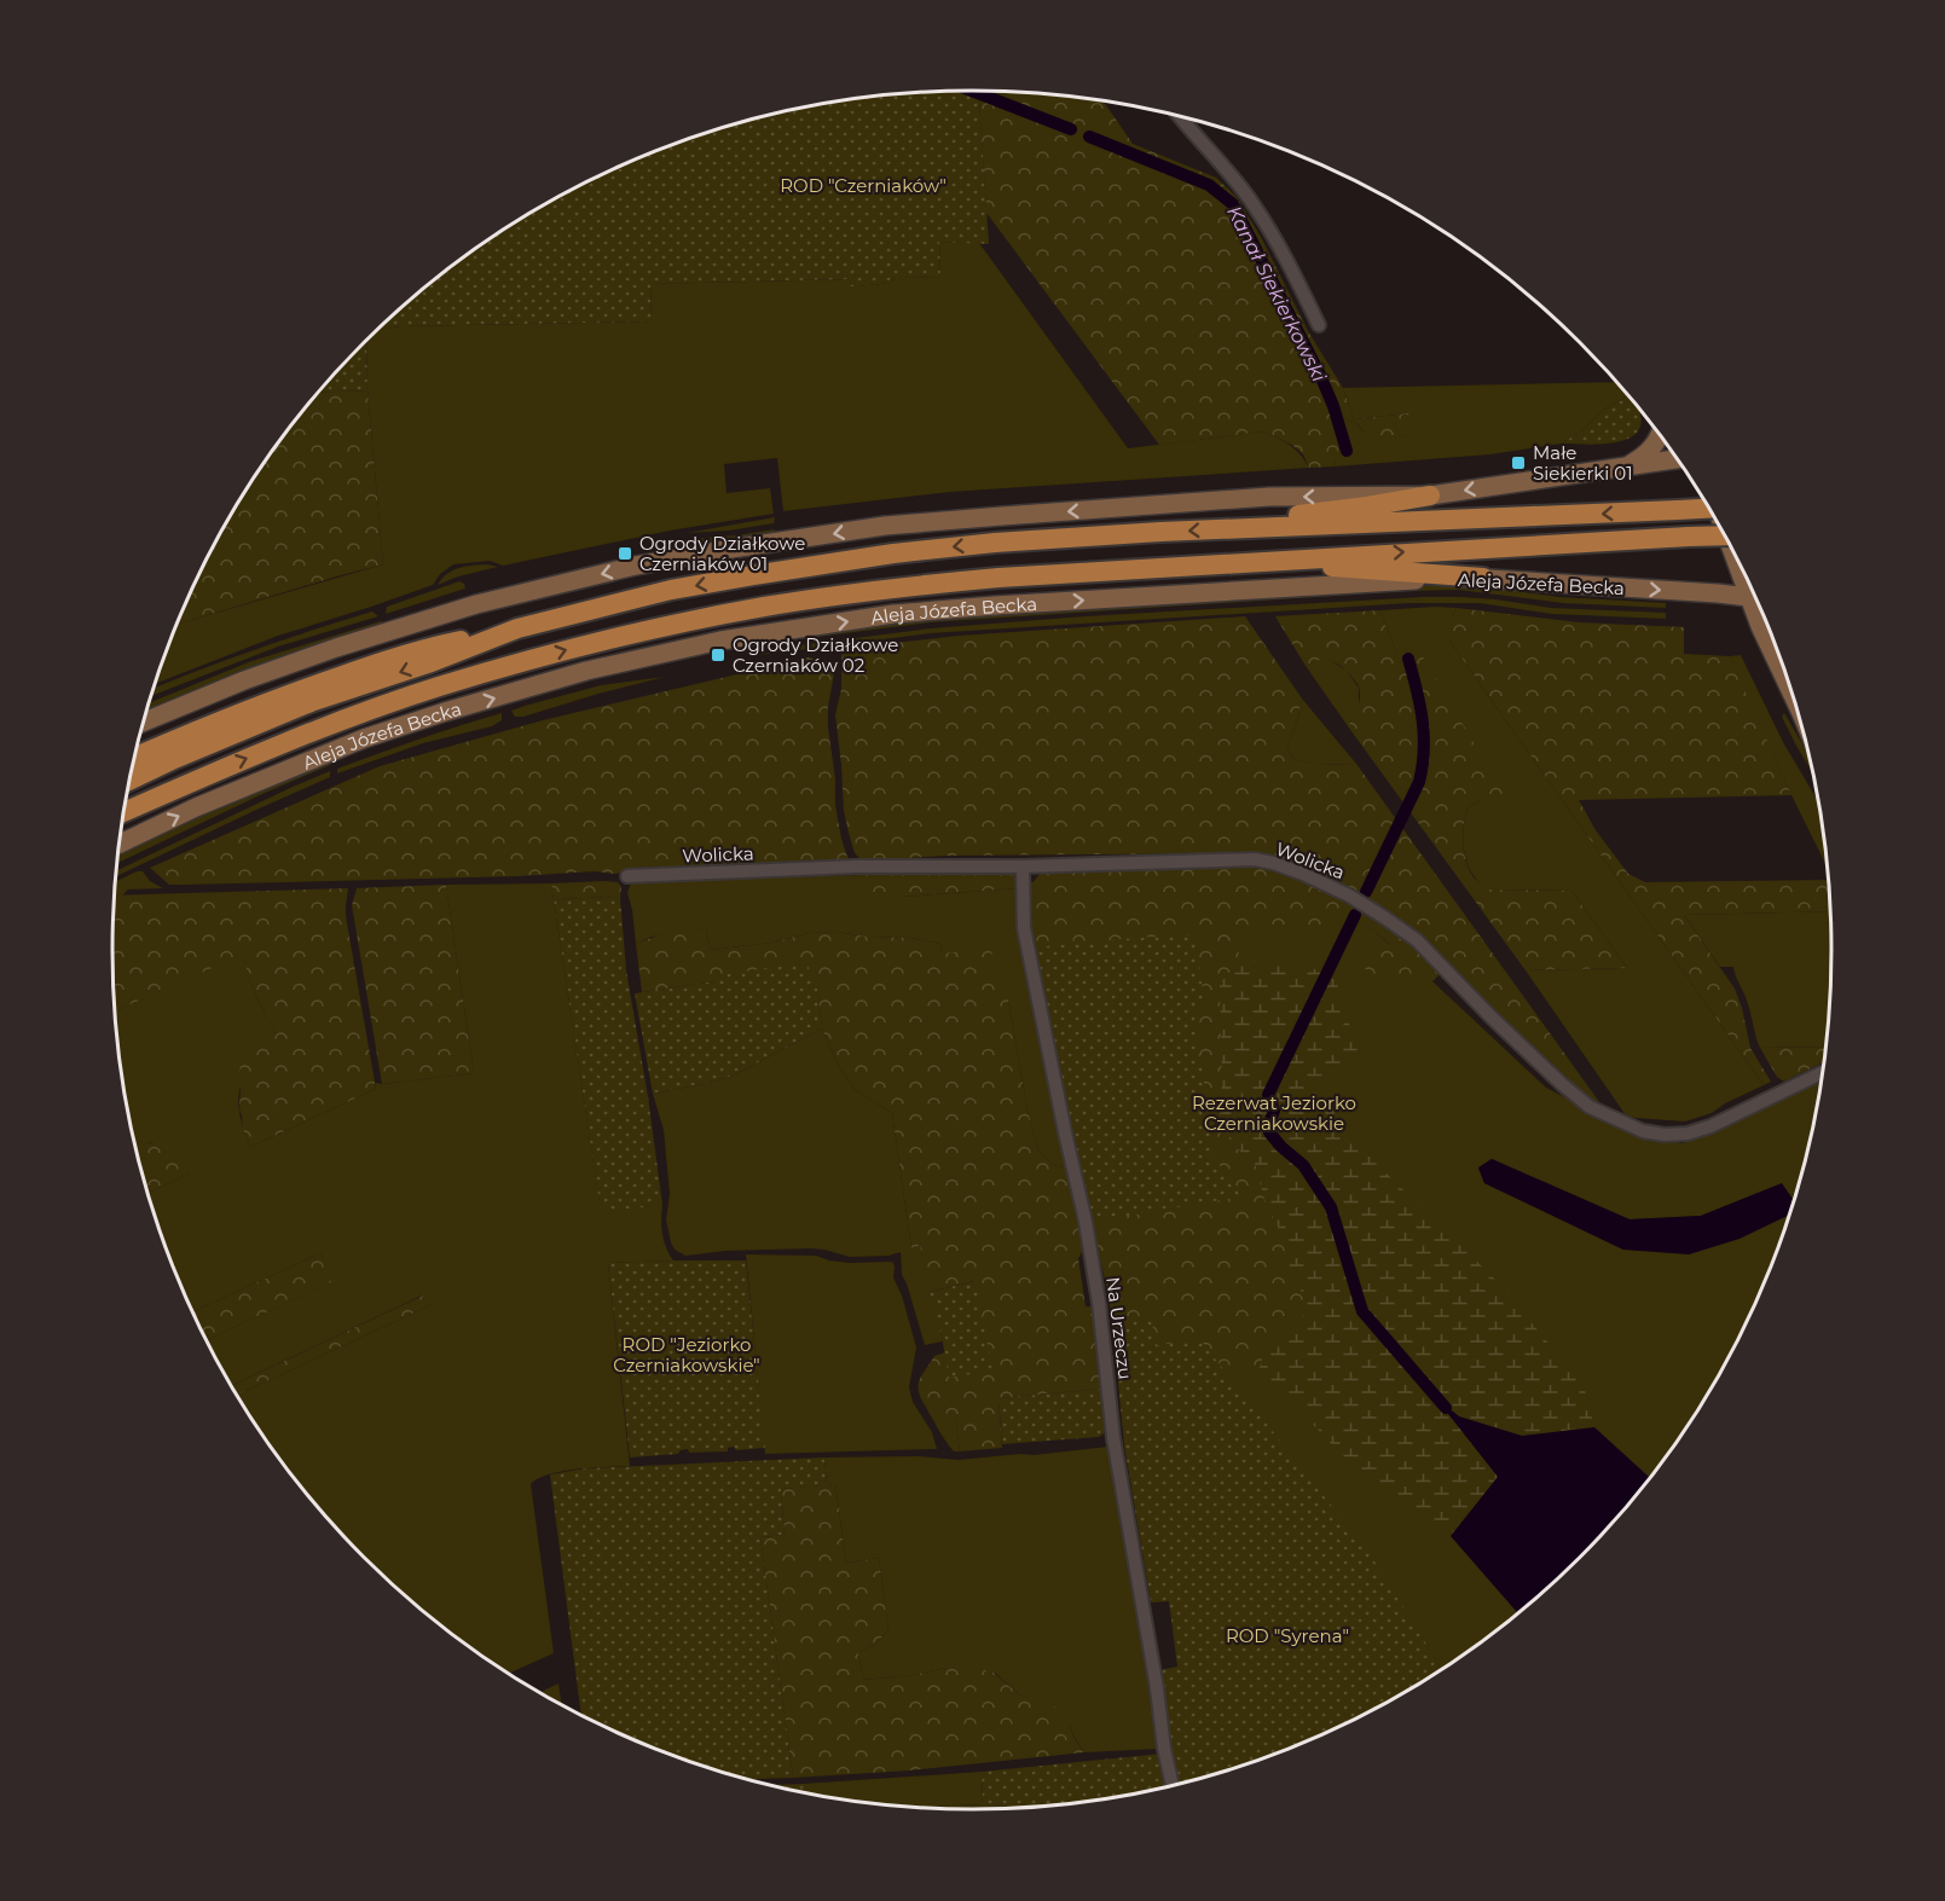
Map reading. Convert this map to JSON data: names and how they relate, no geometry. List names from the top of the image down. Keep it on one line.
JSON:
{"streets":{"main road":["Aleja Józefa Becka"],"street":["Wolicka","Na Urzeczu"]},"crossings":[["Wolicka","Na Urzeczu"]],"water":["Kanał Siekierkowski"],"parks":["ROD \"Czerniaków\"","Rezerwat Jeziorko Czerniakowskie","ROD \"Jeziorko Czerniakowskie\"","ROD \"Syrena\""],"places":{"transit":["Małe Siekierki 01","Ogrody Działkowe Czerniaków 01","Ogrody Działkowe Czerniaków 02"]}}
